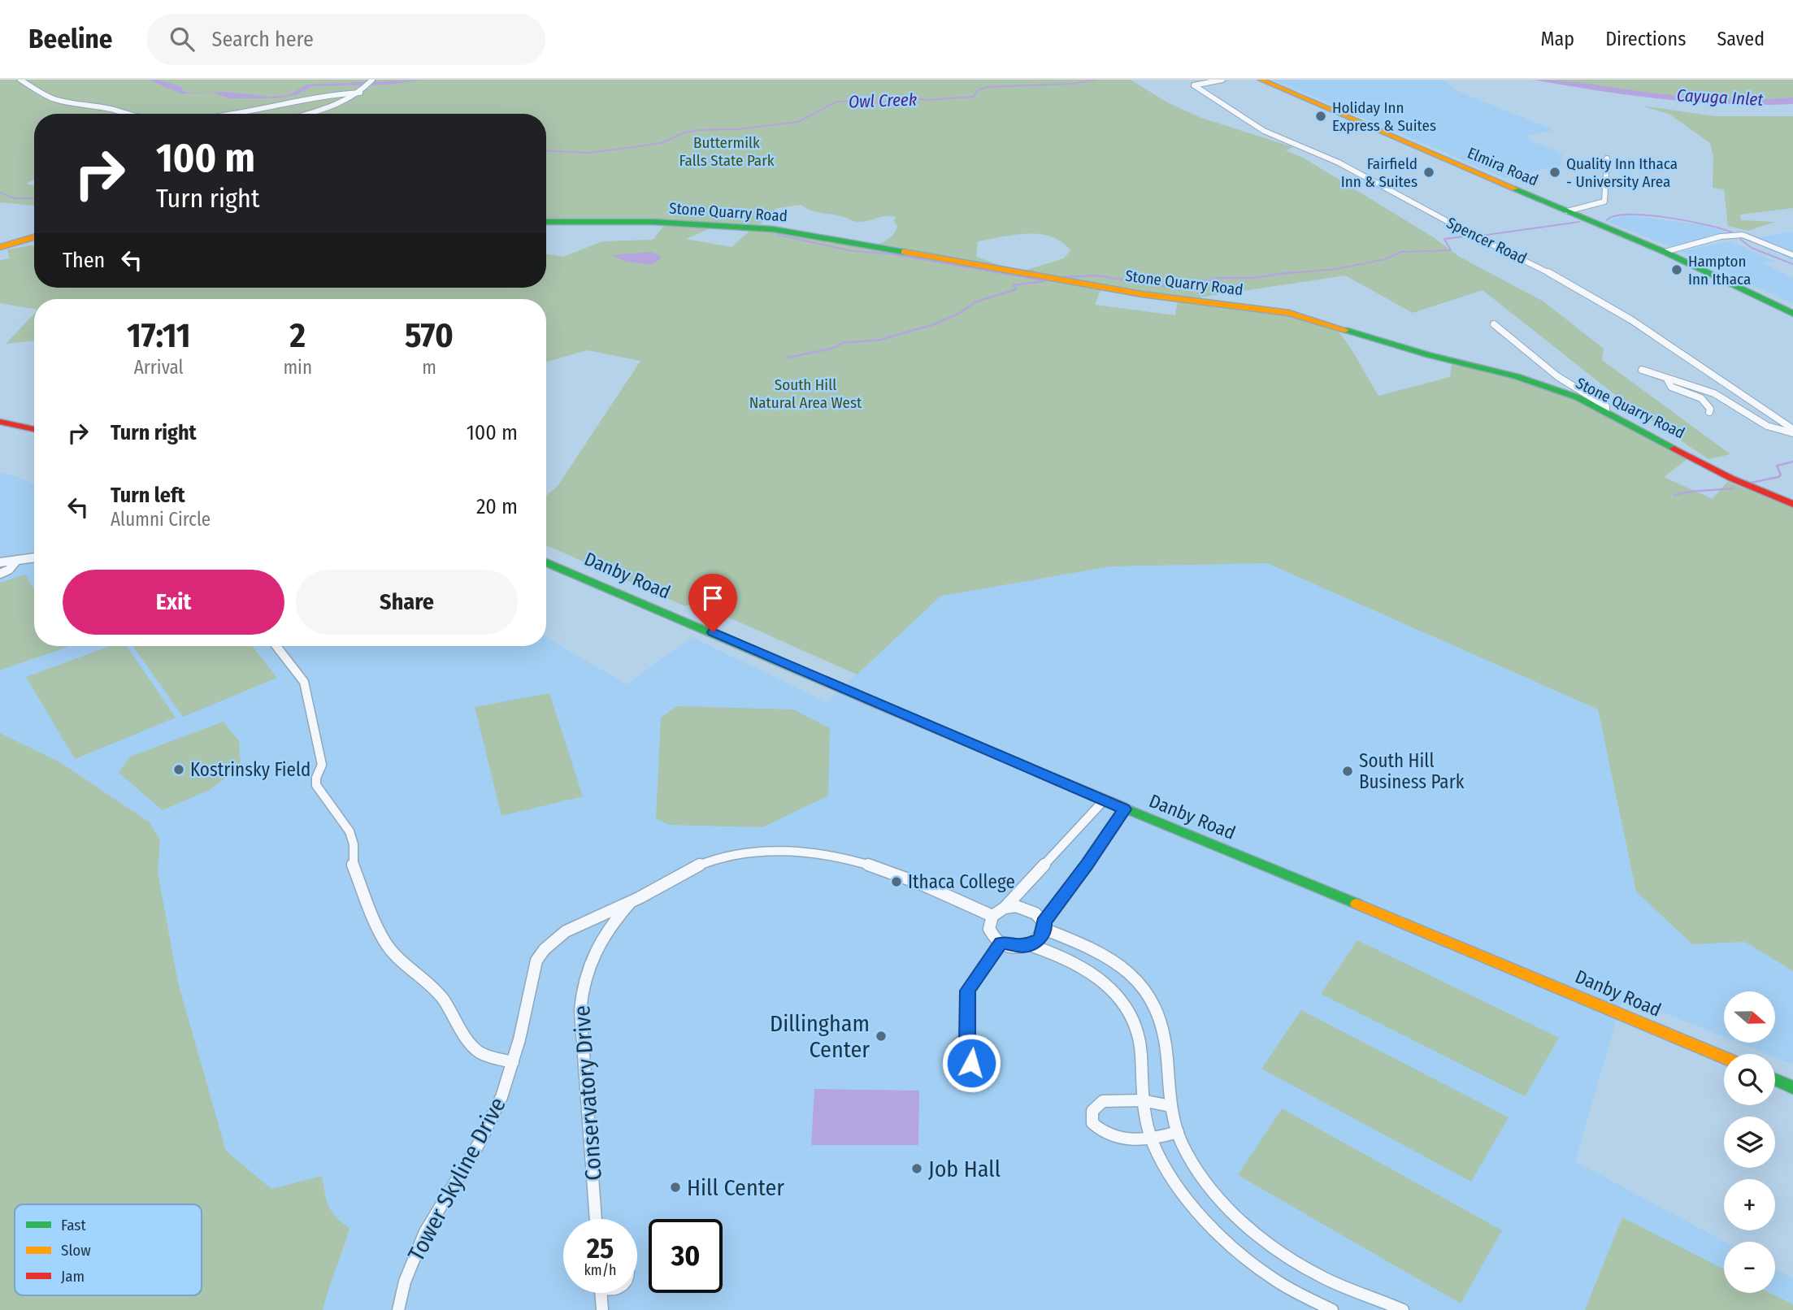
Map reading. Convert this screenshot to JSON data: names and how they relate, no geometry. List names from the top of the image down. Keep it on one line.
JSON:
{"streets":{"main road":["Elmira Road","Stone Quarry Road","Danby Road"],"street":["Spencer Road","Conservatory Drive","Tower Skyline Drive"]},"crossings":[["Conservatory Drive","Tower Skyline Drive"]],"water":["Cayuga Inlet","Owl Creek"],"parks":["Buttermilk Falls State Park","South Hill Natural Area West"],"places":["Holiday Inn Express & Suites","Fairfield Inn & Suites","Quality Inn Ithaca - University Area","Hampton Inn Ithaca","Kostrinsky Field","South Hill Business Park","Ithaca College","Dillingham Center","Job Hall","Hill Center"],"legend":["Fast","Slow","Jam"],"north":"right","page":{"header":"Beeline","search":"Search here","nav":["Map","Directions","Saved"],"turn":["100 m","Turn right"],"then":"Then","eta":["17:11","Arrival","2","min","570","m"],"list":[{"name":"Turn right","value":"100 m"},{"name":"Turn left","note":"Alumni Circle","value":"20 m"}],"buttons":["Exit","Share"],"map_buttons":["+","−"],"speed":"25 km/h","limit":"30"}}
